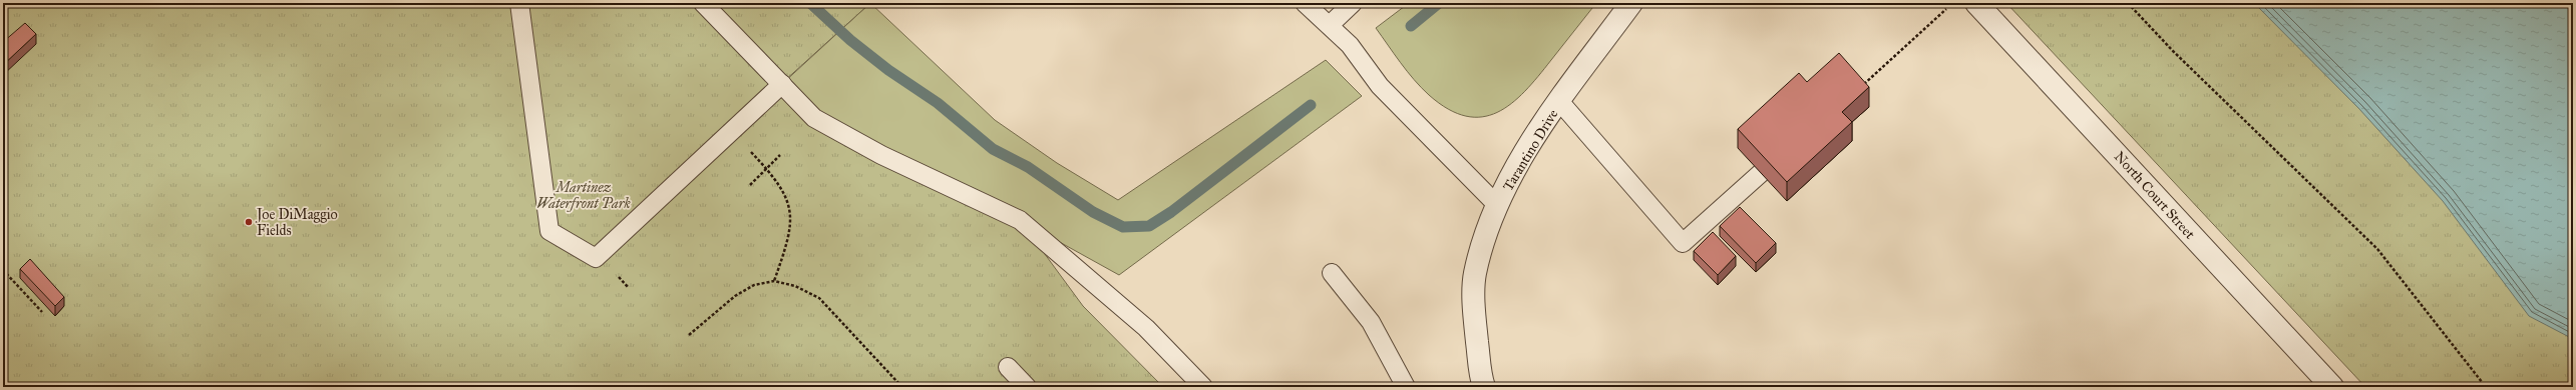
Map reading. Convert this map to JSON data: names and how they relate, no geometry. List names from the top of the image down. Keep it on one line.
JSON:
{"streets":{"street":["Tarantino Drive","North Court Street"]},"parks":["Martinez Waterfront Park"],"places":["Joe DiMaggio Fields"]}
